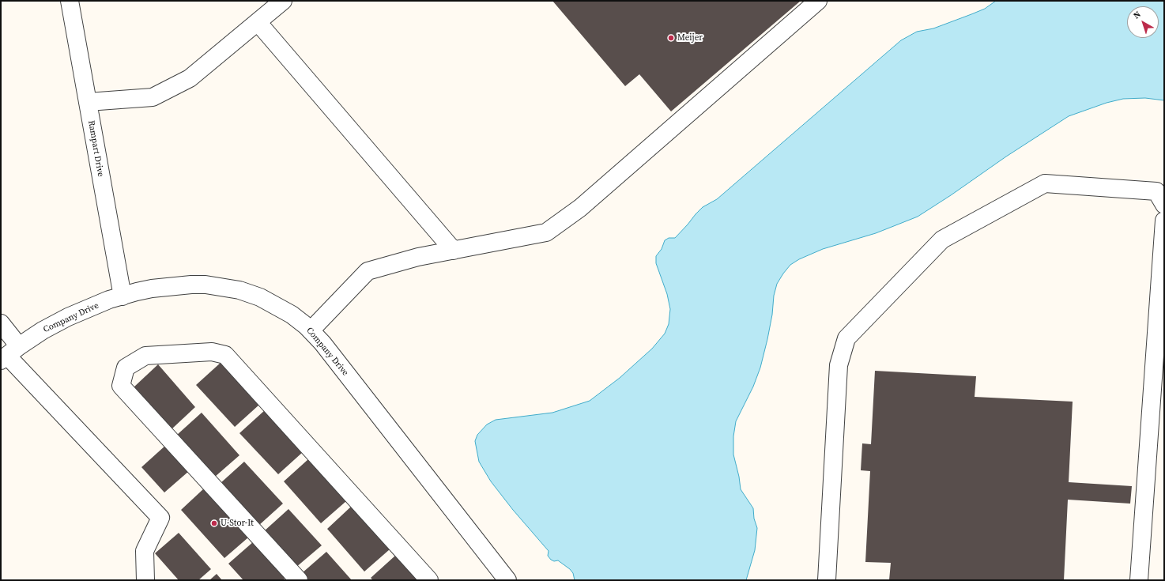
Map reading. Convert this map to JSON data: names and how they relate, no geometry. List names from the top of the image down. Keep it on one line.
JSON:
{"streets":{"street":["Rampart Drive","Company Drive"]},"crossings":[["Rampart Drive","Company Drive"]],"places":["Meijer","U-Stor-It"],"north":"top left"}
